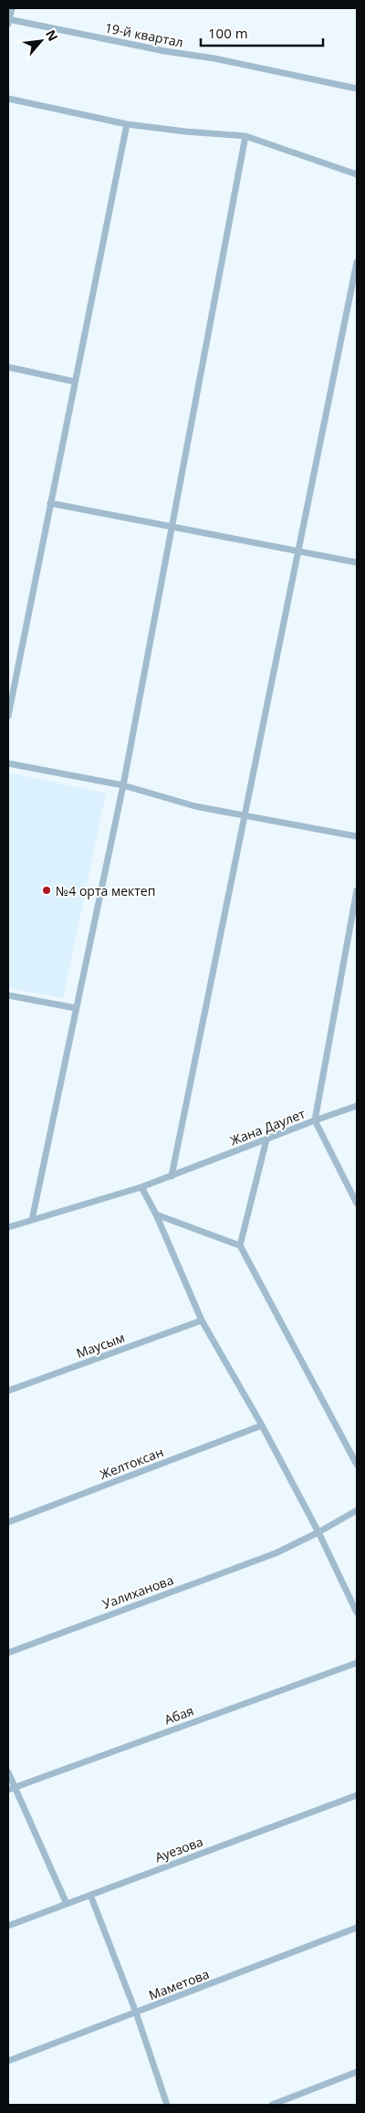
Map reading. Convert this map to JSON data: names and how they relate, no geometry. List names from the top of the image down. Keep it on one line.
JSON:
{"streets":{"street":["19-й квартал","Жана Даулет","Маусым","Желтоксан","Уалиханова","Абая","Ауезова","Маметова"]},"places":["№4 орта мектеп"],"scale_bar":"100 m","north":"top right"}
